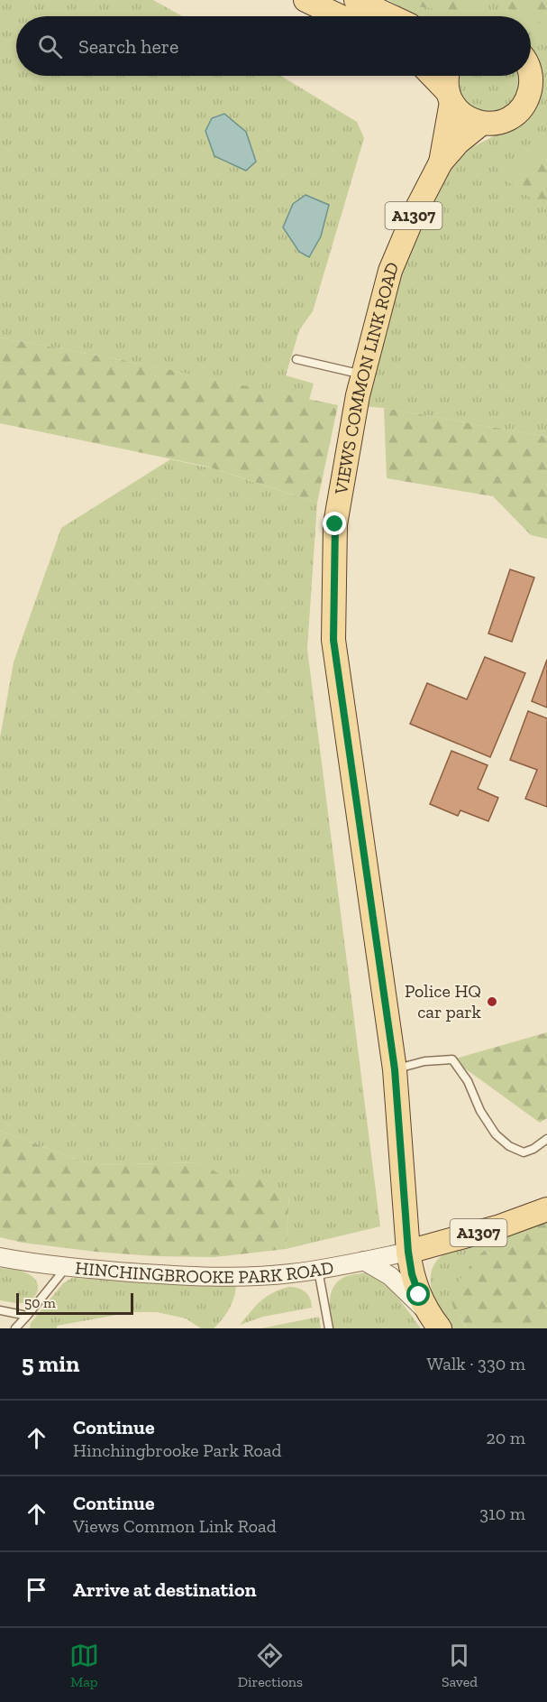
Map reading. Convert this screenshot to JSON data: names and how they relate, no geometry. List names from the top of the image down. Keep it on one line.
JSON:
{"streets":{"main road":["A1307","VIEWS COMMON LINK ROAD","HINCHINGBROOKE PARK ROAD"]},"crossings":[["A1307","VIEWS COMMON LINK ROAD"],["A1307","HINCHINGBROOKE PARK ROAD"],["VIEWS COMMON LINK ROAD","HINCHINGBROOKE PARK ROAD"]],"places":["Police HQ car park"],"scale_bar":"50 m","page":{"search":"Search here","scale":"50 m","heading":["5 min","Walk · 330 m"],"list":[["Continue","Hinchingbrooke Park Road","20 m"],["Continue","Views Common Link Road","310 m"],"Arrive at destination"],"nav":["Map","Directions","Saved"]}}
